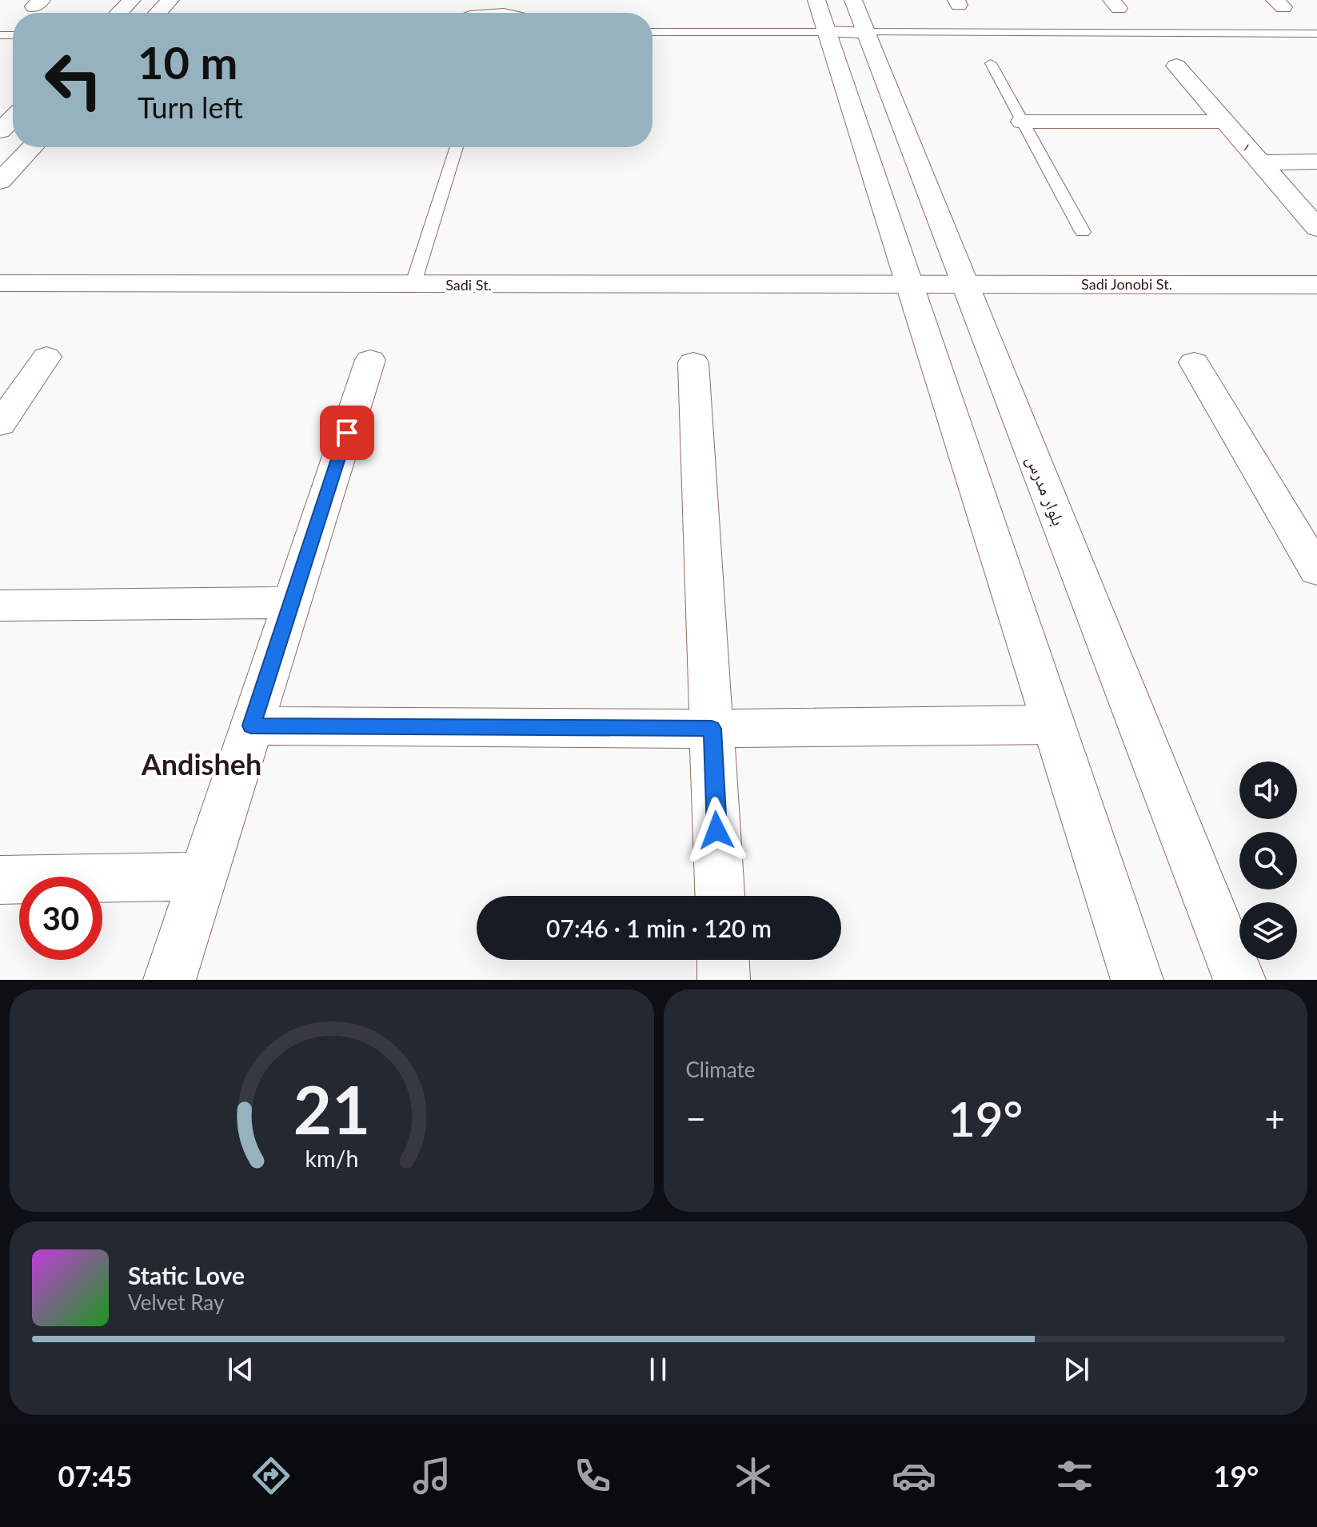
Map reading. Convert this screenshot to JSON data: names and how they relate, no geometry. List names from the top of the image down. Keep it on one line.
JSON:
{"streets":{"street":["۱","Sadi Jonobi St.","Sadi St.","بلوار مدرس"]},"crossings":[["Sadi Jonobi St.","Sadi St."],["Sadi Jonobi St.","بلوار مدرس"],["Sadi St.","بلوار مدرس"]],"districts":["Andisheh"],"page":{"turn":["10 m","Turn left"],"limit":"30","trip":"07:46 · 1 min · 120 m","tile":"Climate","heat":["−","19°","+"],"song":["Static Love","Velvet Ray"],"tabs":["07:45","19°"],"gauge":["21","km/h"]}}
